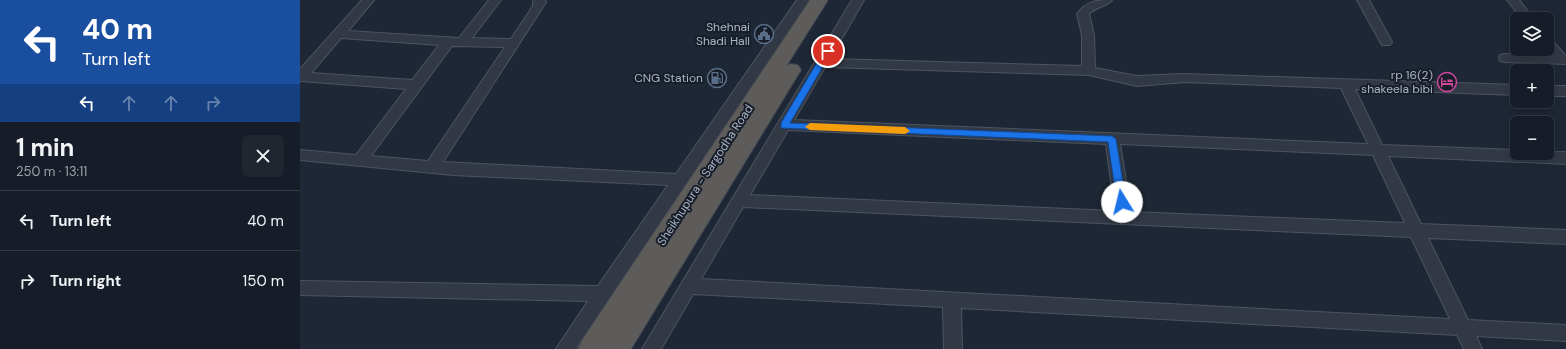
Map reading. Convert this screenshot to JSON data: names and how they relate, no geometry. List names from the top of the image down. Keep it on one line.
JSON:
{"streets":{"highway":["Sheikhupura - Sargodha Road"]},"places":{"public building":["Shehnai Shadi Hall"],"fuel station":["CNG Station"],"hotel":["rp 16(2) shakeela bibi"]},"page":{"turn":["40 m","Turn left"],"map_buttons":["+","−"],"heading":["1 min","250 m · 13:11"],"list":[{"name":"Turn left","value":"40 m"},{"name":"Turn right","value":"150 m"}]}}
